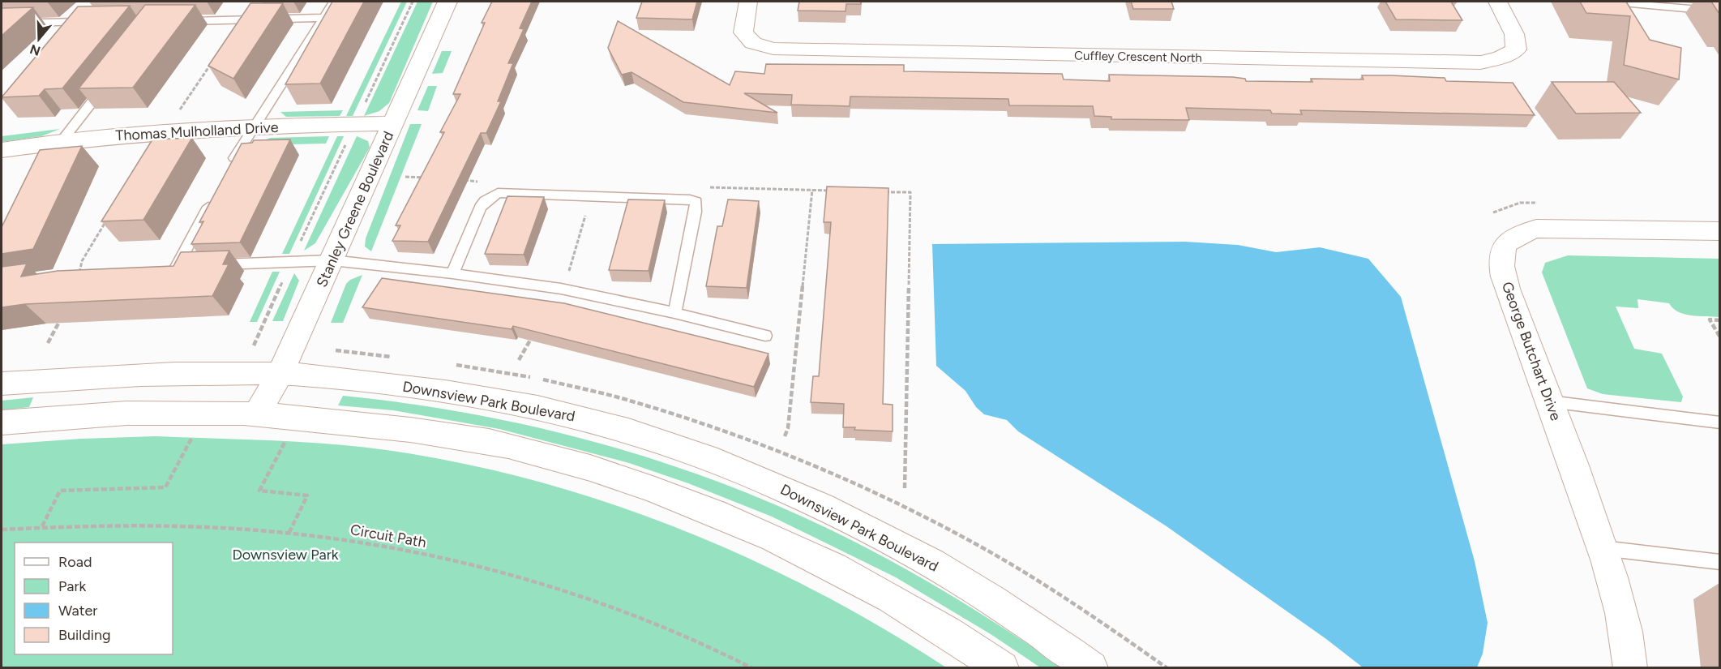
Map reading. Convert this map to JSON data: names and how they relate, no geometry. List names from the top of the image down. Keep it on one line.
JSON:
{"streets":{"street":["Cuffley Crescent North","Thomas Mulholland Drive","Stanley Greene Boulevard","George Butchart Drive","Downsview Park Boulevard"],"path":["Circuit Path"]},"crossings":[["Thomas Mulholland Drive","Stanley Greene Boulevard"],["Stanley Greene Boulevard","Downsview Park Boulevard"]],"parks":["Downsview Park"],"legend":["Road","Park","Water","Building"],"north":"bottom"}
